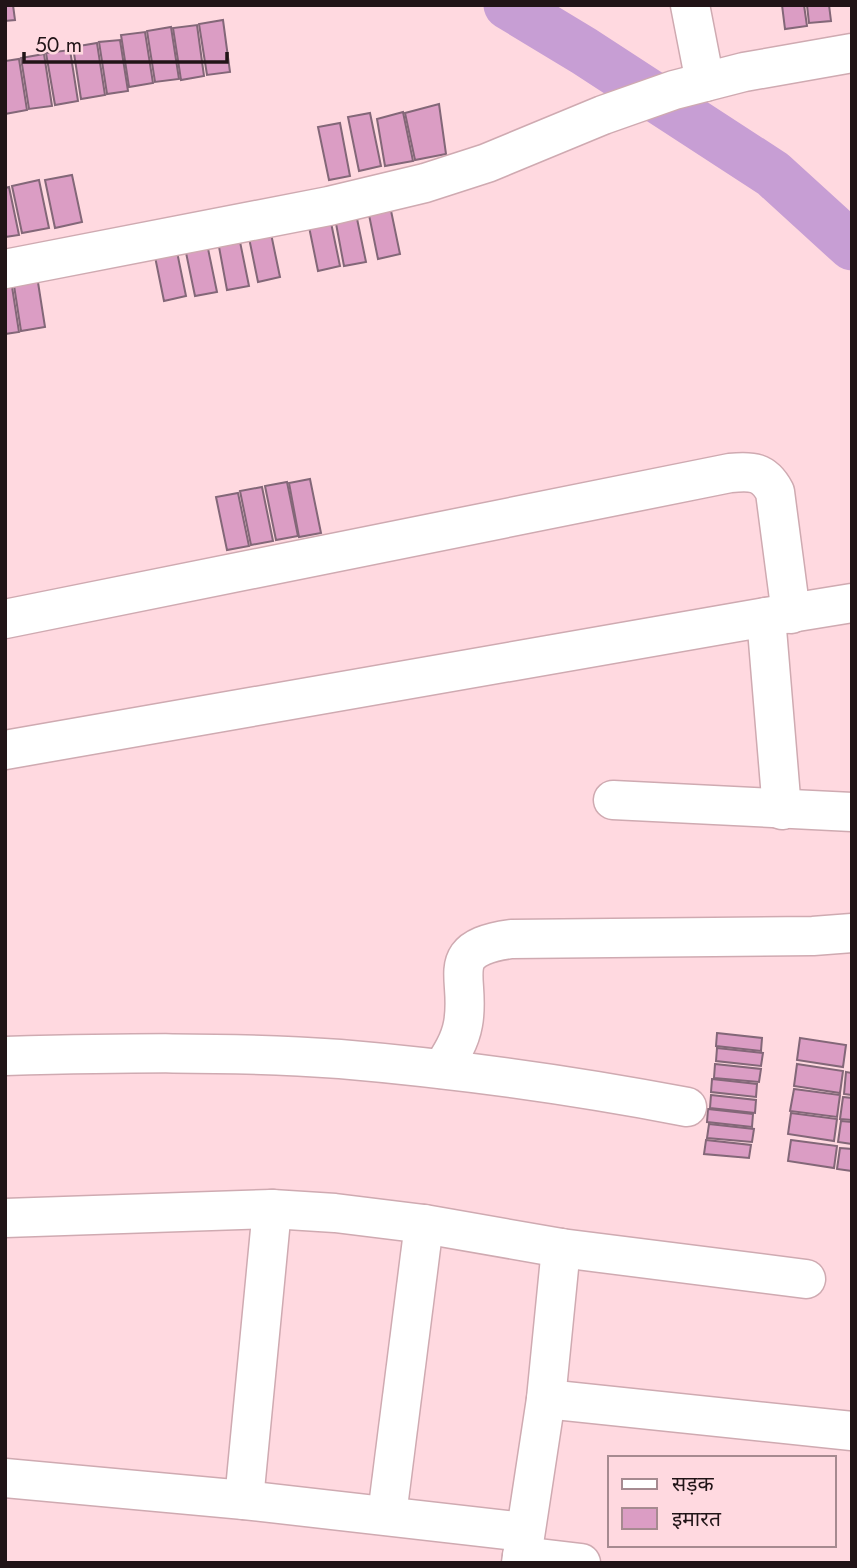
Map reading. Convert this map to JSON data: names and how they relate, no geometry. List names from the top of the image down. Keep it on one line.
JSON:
{"legend":["सड़क","इमारत"],"scale_bar":"50 m"}
